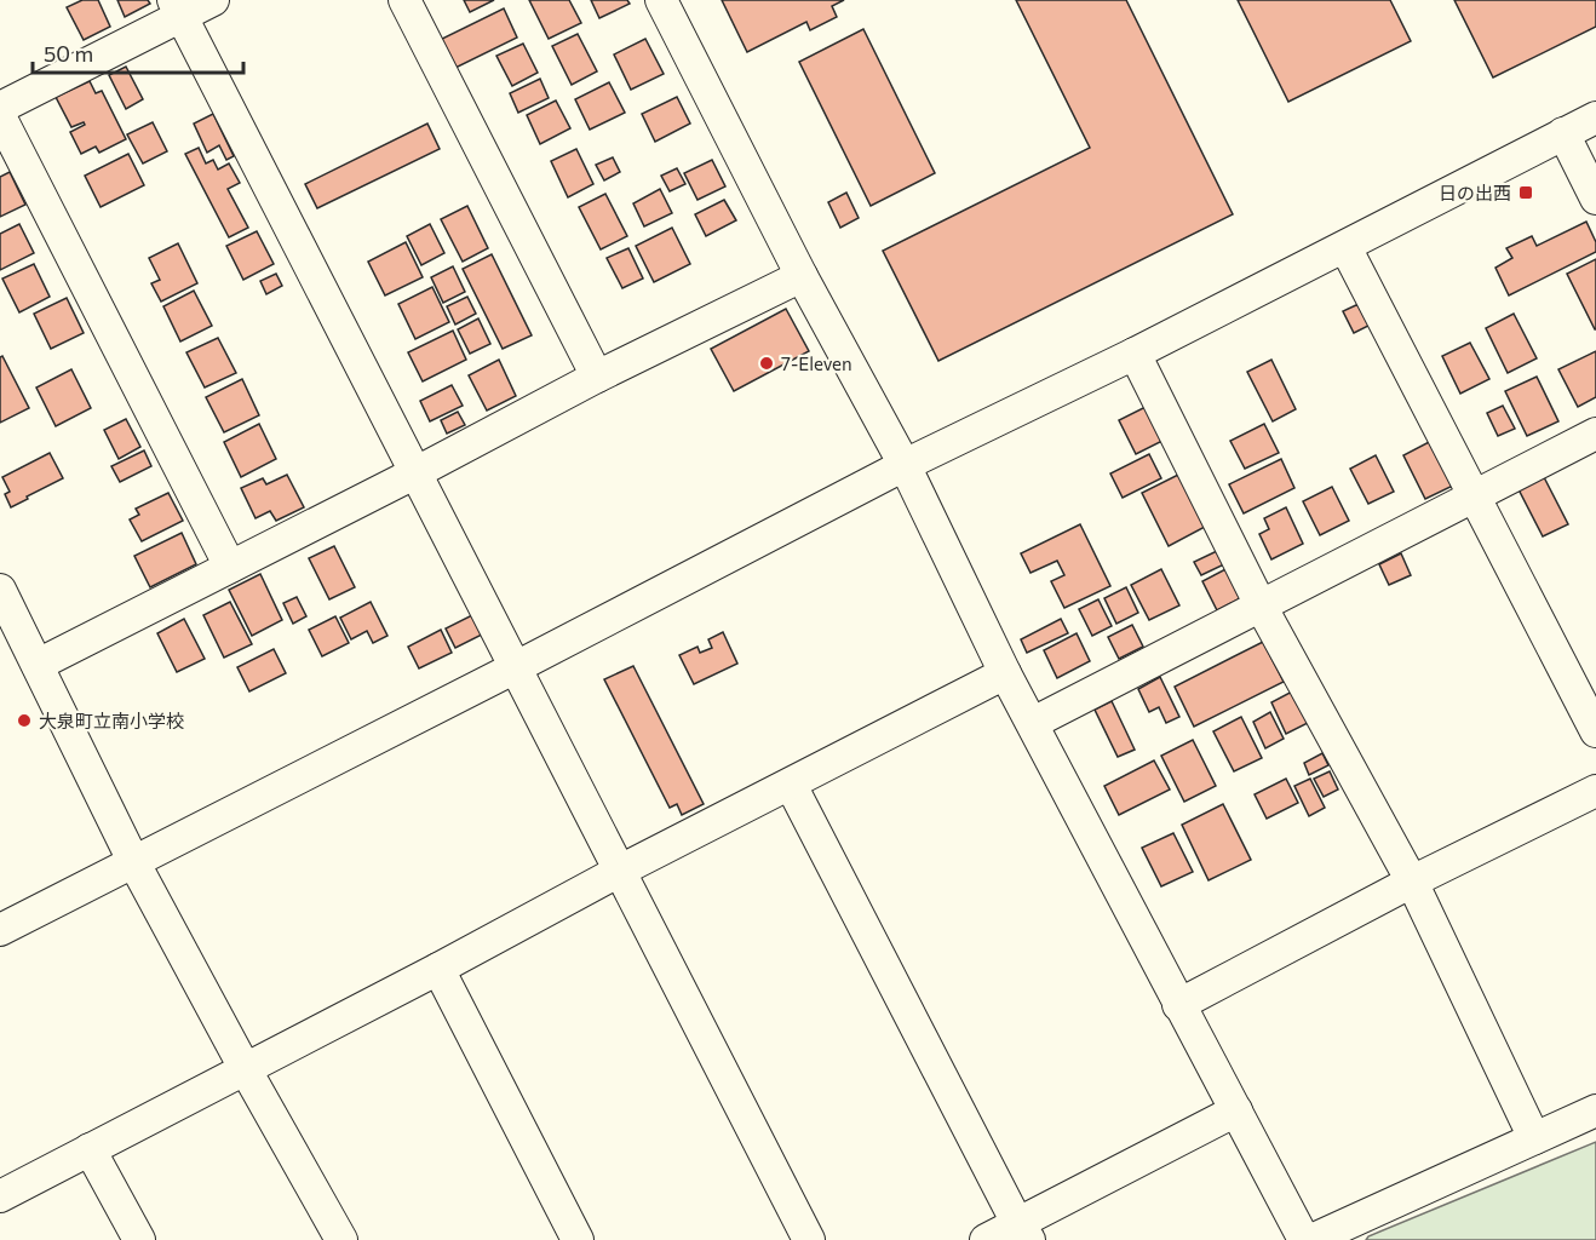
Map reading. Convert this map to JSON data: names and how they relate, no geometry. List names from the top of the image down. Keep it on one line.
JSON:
{"places":{"transit":["日の出西"],"other":["7-Eleven","大泉町立南小学校"]},"scale_bar":"50 m"}
